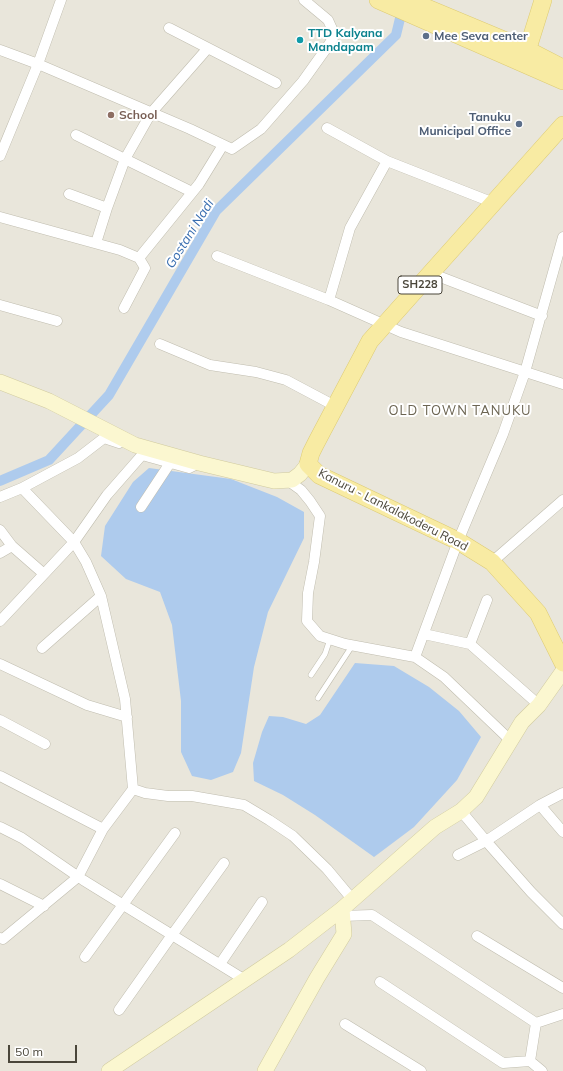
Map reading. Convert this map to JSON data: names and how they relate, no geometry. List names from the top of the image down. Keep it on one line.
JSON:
{"streets":{"main road":["SH228","Kanuru - Lankalakoderu Road"]},"districts":["OLD TOWN TANUKU"],"water":["Gostani Nadi"],"places":["Mee Seva center","TTD Kalyana Mandapam","School","Tanuku Municipal Office"],"scale_bar":"50 m"}
